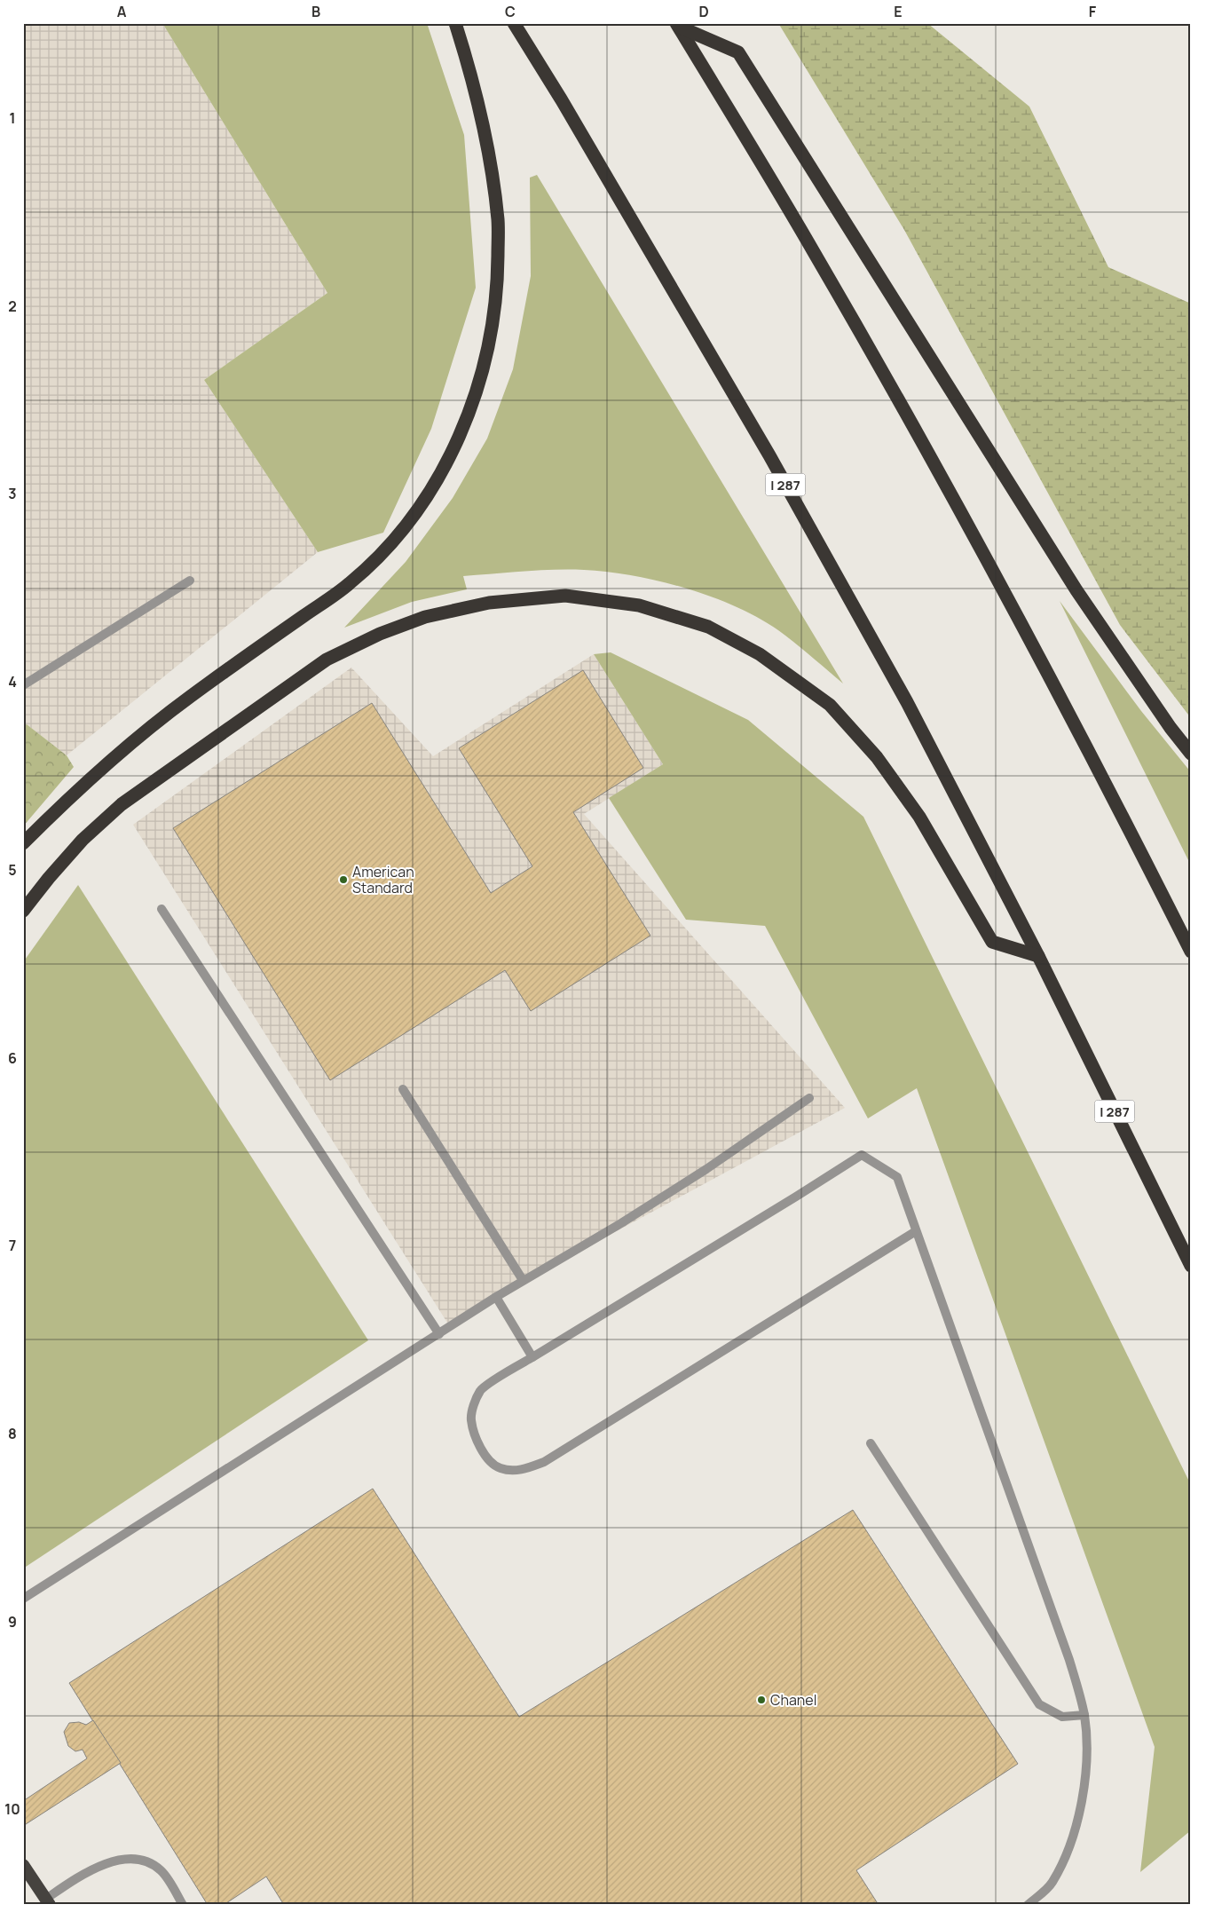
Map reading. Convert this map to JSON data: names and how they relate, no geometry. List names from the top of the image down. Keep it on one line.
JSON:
{"streets":{"highway":["I 287"]},"places":["American Standard","Chanel"],"grid":{"columns":["A","B","C","D","E","F"],"rows":["1","2","3","4","5","6","7","8","9","10"]}}
